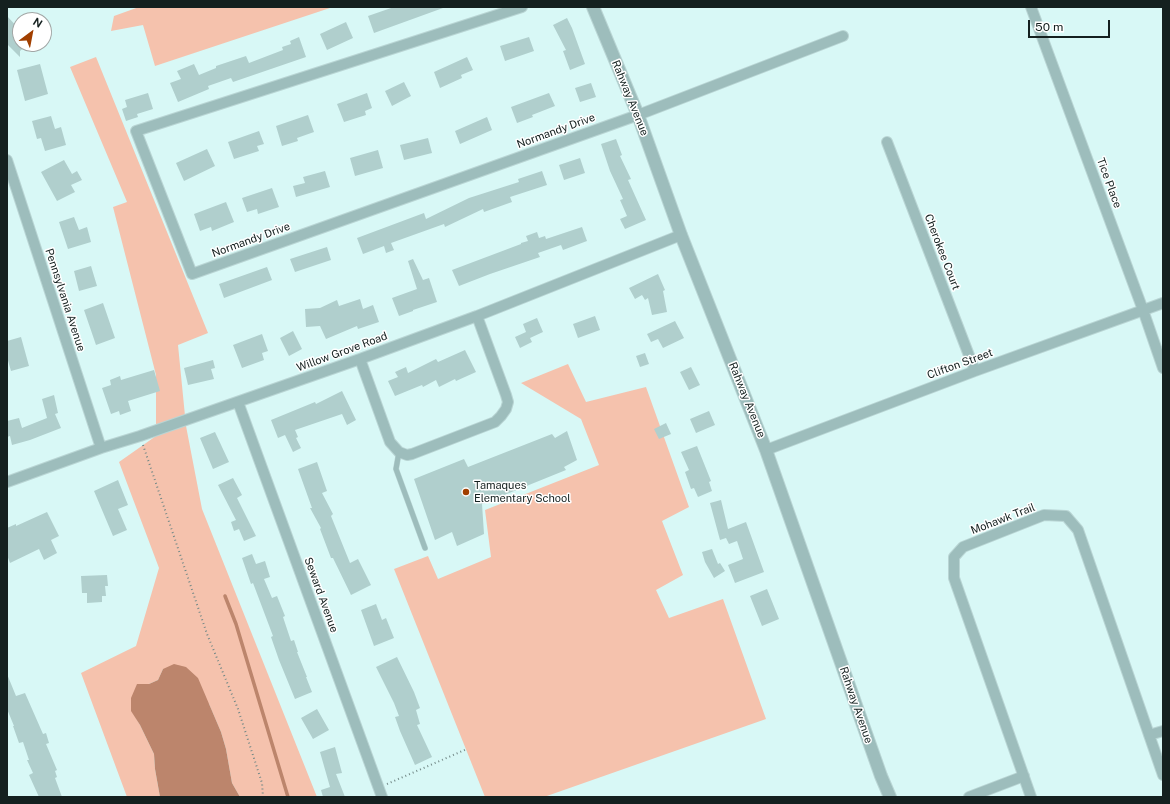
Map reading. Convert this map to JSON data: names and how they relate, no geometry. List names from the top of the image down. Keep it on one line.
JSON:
{"streets":{"street":["Rahway Avenue","Normandy Drive","Tice Place","Cherokee Court","Pennsylvania Avenue","Willow Grove Road","Clifton Street","Mohawk Trail","Seward Avenue"]},"crossings":[["Rahway Avenue","Normandy Drive"],["Rahway Avenue","Willow Grove Road"],["Rahway Avenue","Clifton Street"],["Tice Place","Clifton Street"],["Cherokee Court","Clifton Street"],["Pennsylvania Avenue","Willow Grove Road"],["Willow Grove Road","Seward Avenue"]],"places":["Tamaques Elementary School"],"scale_bar":"50 m","north":"top right"}
